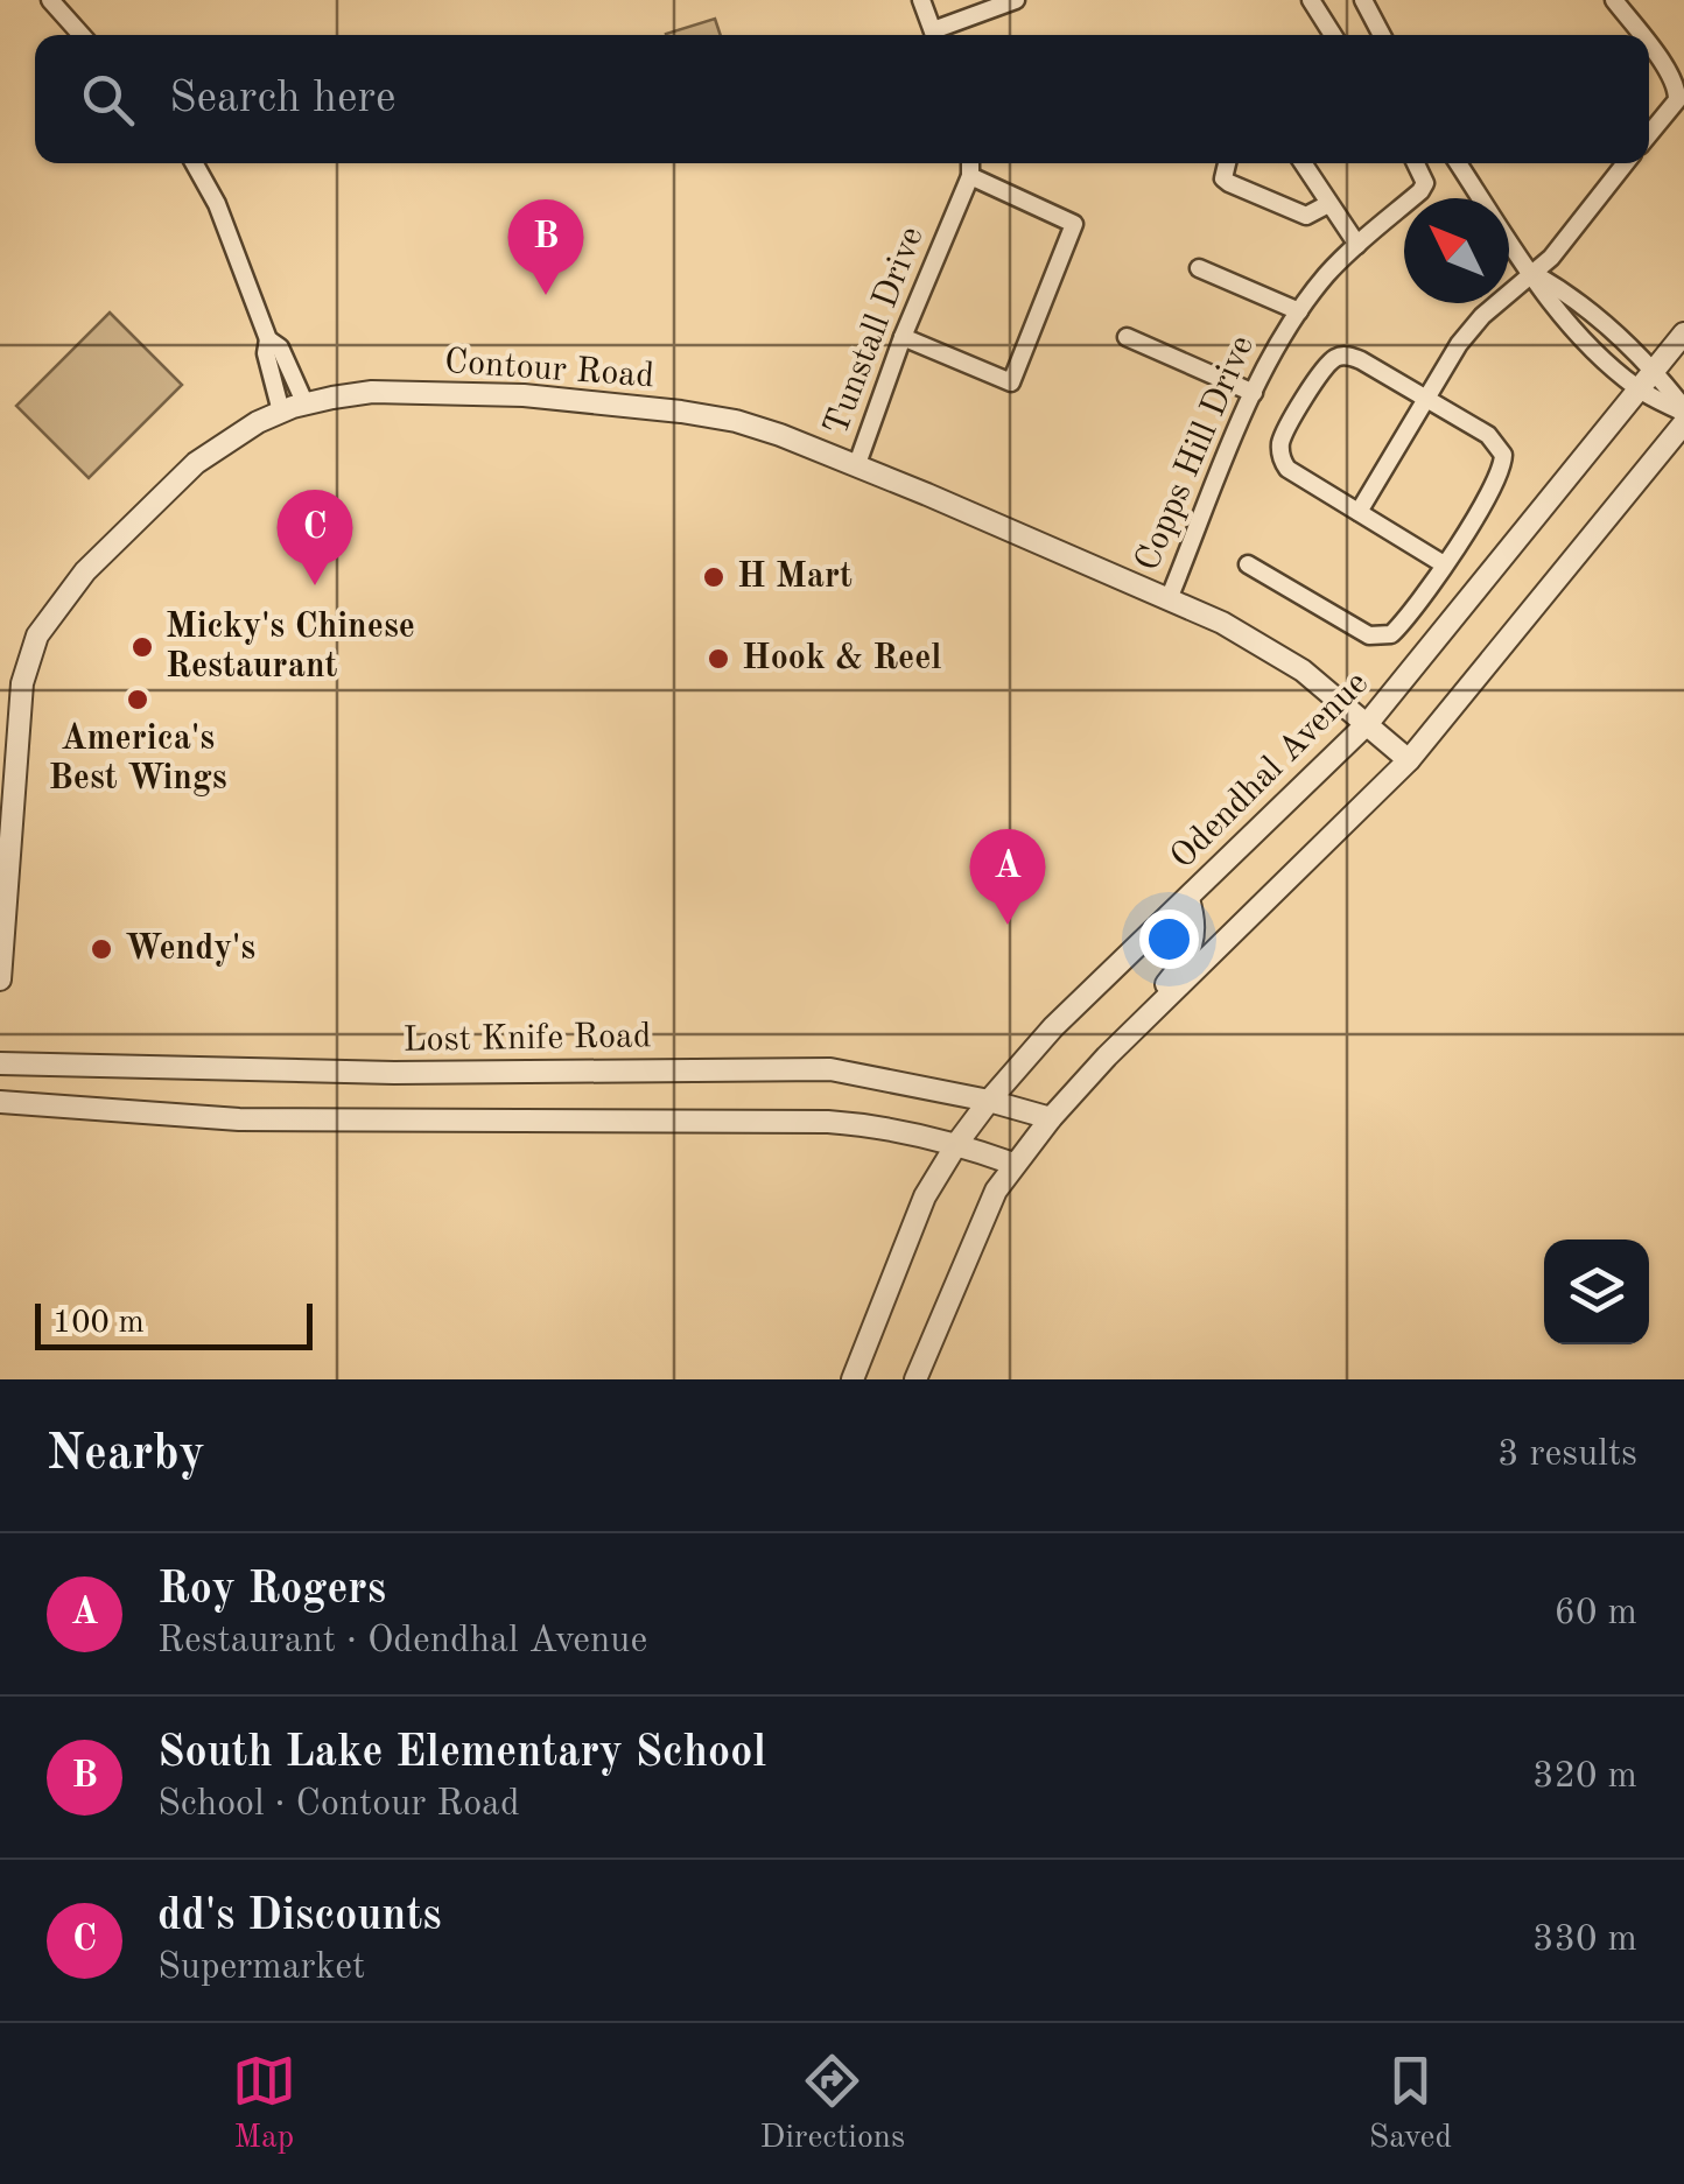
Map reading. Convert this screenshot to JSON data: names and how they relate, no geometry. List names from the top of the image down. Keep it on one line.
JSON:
{"streets":{"street":["Tunstall Drive","Contour Road","Copps Hill Drive","Odendhal Avenue","Lost Knife Road"]},"crossings":[["Tunstall Drive","Contour Road"],["Contour Road","Copps Hill Drive"],["Contour Road","Odendhal Avenue"],["Odendhal Avenue","Lost Knife Road"]],"places":["H Mart","Micky's Chinese Restaurant","Hook & Reel","America's Best Wings","Wendy's"],"scale_bar":"100 m","north":"top left","page":{"search":"Search here","pins":["B","C","A"],"scale":"100 m","heading":["Nearby","3 results"],"list":[{"mark":"A","name":"Roy Rogers","note":"Restaurant · Odendhal Avenue","value":"60 m"},{"mark":"B","name":"South Lake Elementary School","note":"School · Contour Road","value":"320 m"},{"mark":"C","name":"dd's Discounts","note":"Supermarket","value":"330 m"}],"nav":["Map","Directions","Saved"]}}
